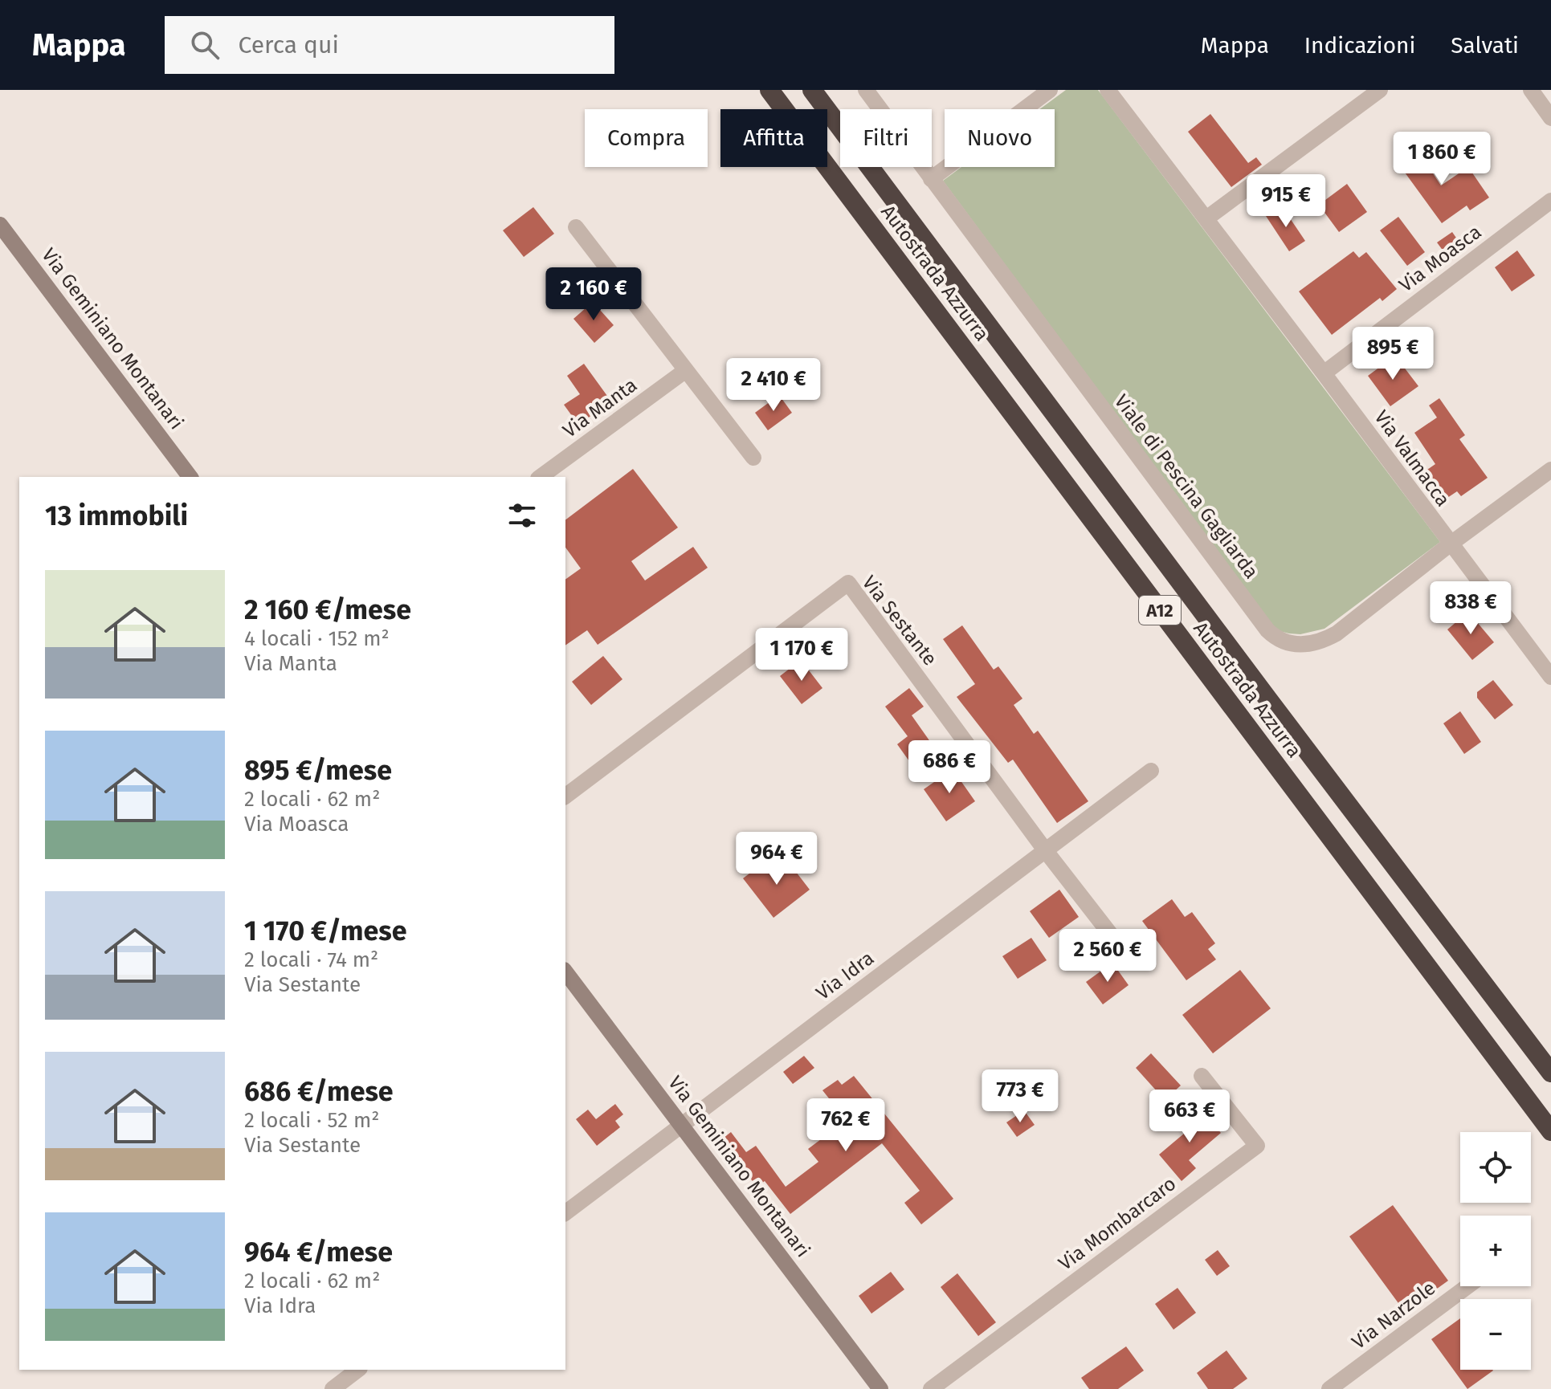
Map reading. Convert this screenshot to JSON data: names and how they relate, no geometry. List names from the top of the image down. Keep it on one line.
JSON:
{"streets":{"highway":["Autostrada Azzurra","A12"],"street":["Via Moasca","Via Geminiano Montanari","Via Manta","Via Valmacca","Viale di Pescina Gagliarda","Via Sestante","Via Idra","Via Mombarcaro","Via Narzole"]},"crossings":[["Via Moasca","Via Valmacca"],["Via Geminiano Montanari","Via Idra"],["Via Valmacca","Viale di Pescina Gagliarda"],["Via Sestante","Via Idra"]],"page":{"header":"Mappa","search":"Cerca qui","nav":["Mappa","Indicazioni","Salvati"],"chip":["Compra","Affitta","Filtri","Nuovo"],"price":["1 860 €","915 €","2 160 €","895 €","2 410 €","838 €","1 170 €","686 €","964 €","2 560 €","773 €","663 €","762 €"],"heading":"13 immobili","list":[{"name":"2 160 €/mese","note":"4 locali · 152 m² · Via Manta"},{"name":"895 €/mese","note":"2 locali · 62 m² · Via Moasca"},{"name":"1 170 €/mese","note":"2 locali · 74 m² · Via Sestante"},{"name":"686 €/mese","note":"2 locali · 52 m² · Via Sestante"},{"name":"964 €/mese","note":"2 locali · 62 m² · Via Idra"}],"map_buttons":["+","−"]}}
